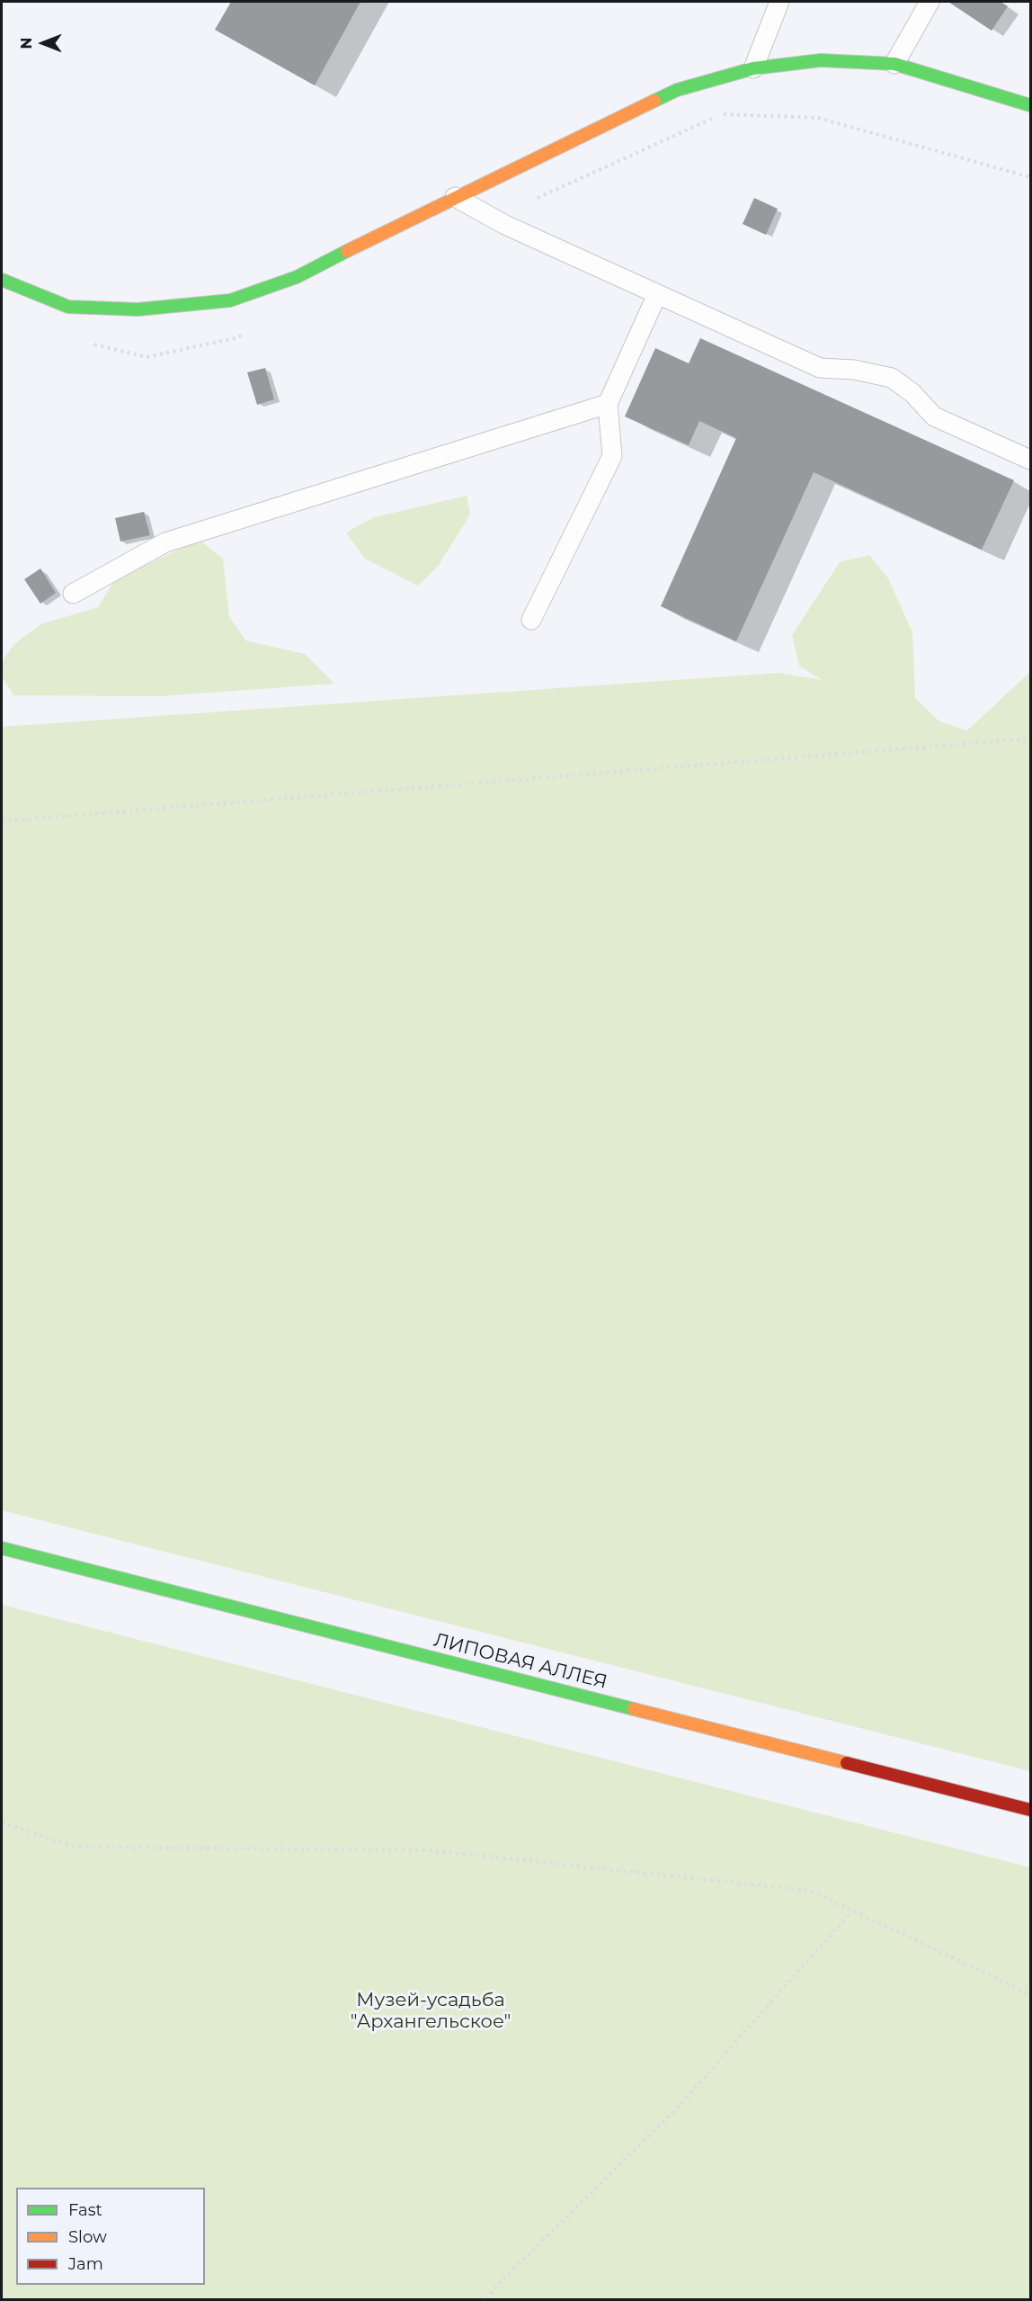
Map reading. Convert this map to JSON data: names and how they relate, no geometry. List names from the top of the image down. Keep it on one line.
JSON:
{"streets":{"street":["ЛИПОВАЯ АЛЛЕЯ"]},"parks":["Музей-усадьба \"Архангельское\""],"legend":["Fast","Slow","Jam"],"north":"left"}
